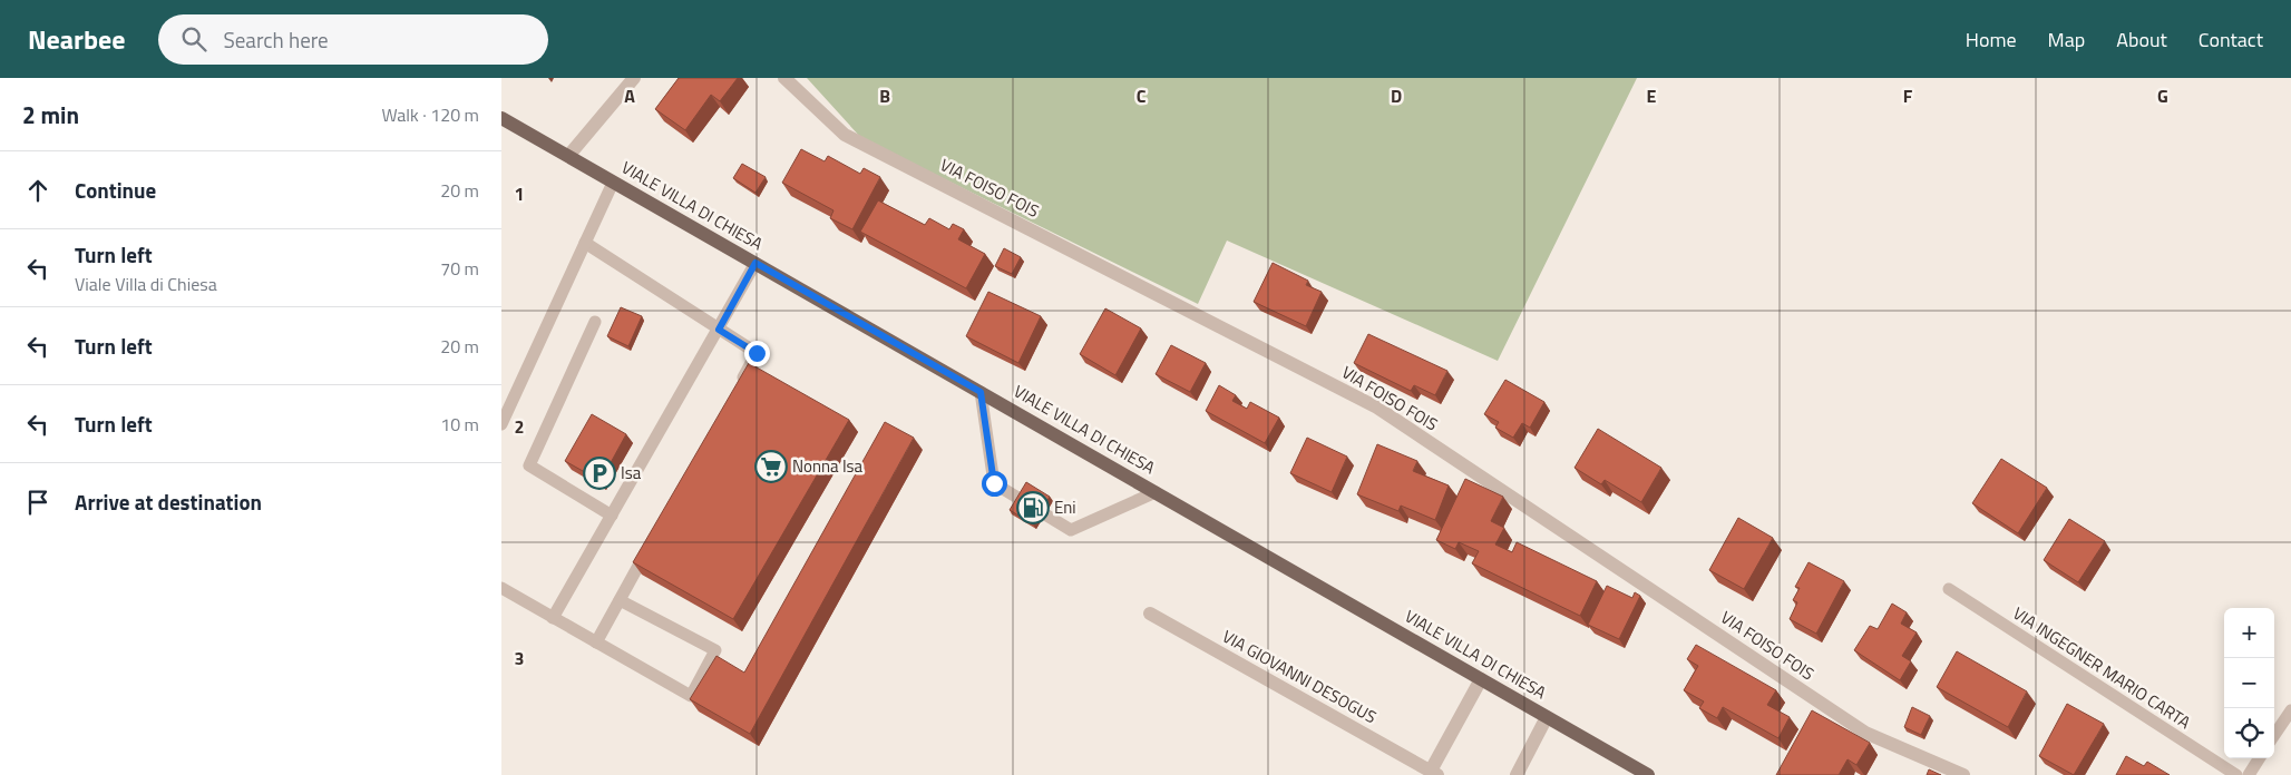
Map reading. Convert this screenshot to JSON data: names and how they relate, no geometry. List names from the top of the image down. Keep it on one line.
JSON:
{"streets":{"main road":["VIALE VILLA DI CHIESA"],"street":["VIA FOISO FOIS","VIA GIOVANNI DESOGUS"],"lane":["VIA INGEGNER MARIO CARTA"]},"crossings":[["VIALE VILLA DI CHIESA","VIA GIOVANNI DESOGUS"]],"places":{"supermarket":["Nonna Isa"],"parking":["Isa"],"fuel station":["Eni"]},"page":{"header":"Nearbee","search":"Search here","nav":["Home","Map","About","Contact"],"heading":["2 min","Walk · 120 m"],"list":[["Continue","20 m"],["Turn left","Viale Villa di Chiesa","70 m"],["Turn left","20 m"],["Turn left","10 m"],"Arrive at destination"],"map_buttons":["+","−"]},"grid":{"columns":["A","B","C","D","E","F","G"],"rows":["1","2","3"]}}
